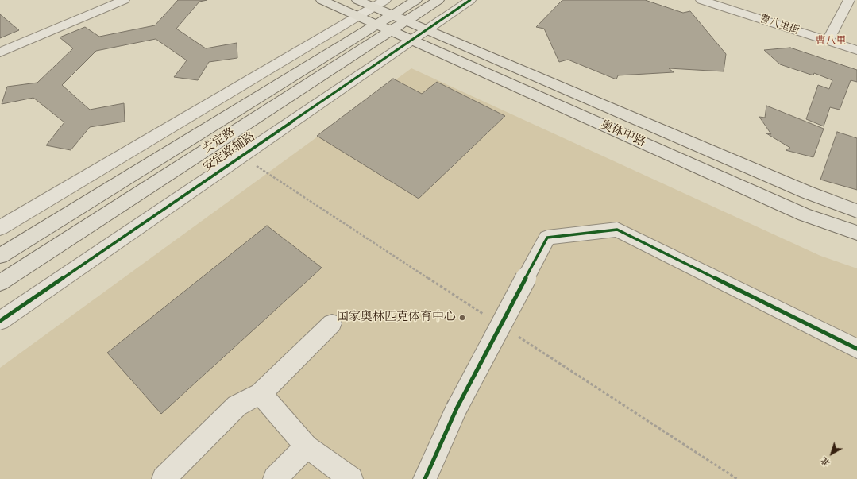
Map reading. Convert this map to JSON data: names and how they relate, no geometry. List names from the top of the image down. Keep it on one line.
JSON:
{"streets":{"main road":["奥体中路","安定路"],"street":["曹八里街","安定路辅路"]},"crossings":[["奥体中路","安定路"],["奥体中路","安定路辅路"]],"districts":["曹八里"],"places":["国家奥林匹克体育中心"],"north":"bottom left"}
